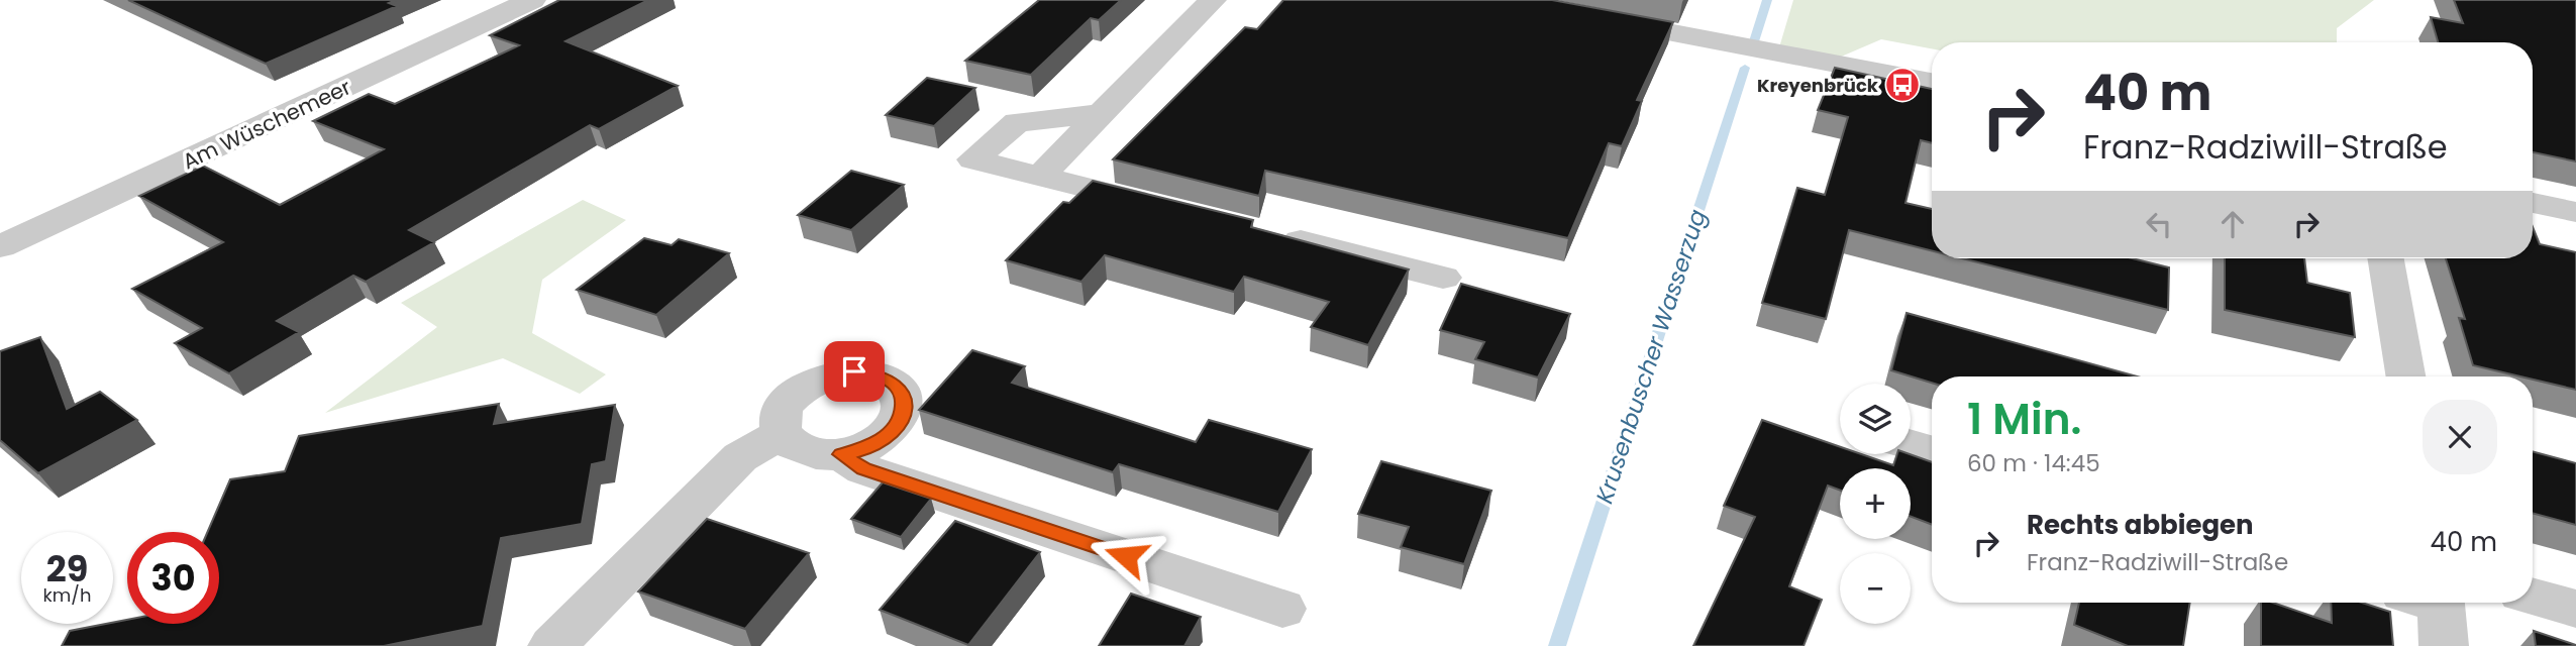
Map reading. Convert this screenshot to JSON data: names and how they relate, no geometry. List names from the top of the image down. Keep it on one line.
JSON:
{"streets":{"street":["Am Wüschemeer"]},"water":["Krusenbuscher Wasserzug"],"places":{"bus stop":["Kreyenbrück"]},"page":{"turn":["40 m","Franz-Radziwill-Straße"],"heading":["1 Min.","60 m · 14:45"],"map_buttons":["+","−"],"list":[{"name":"Rechts abbiegen","note":"Franz-Radziwill-Straße","value":"40 m"}],"speed":"29 km/h","limit":"30"}}
